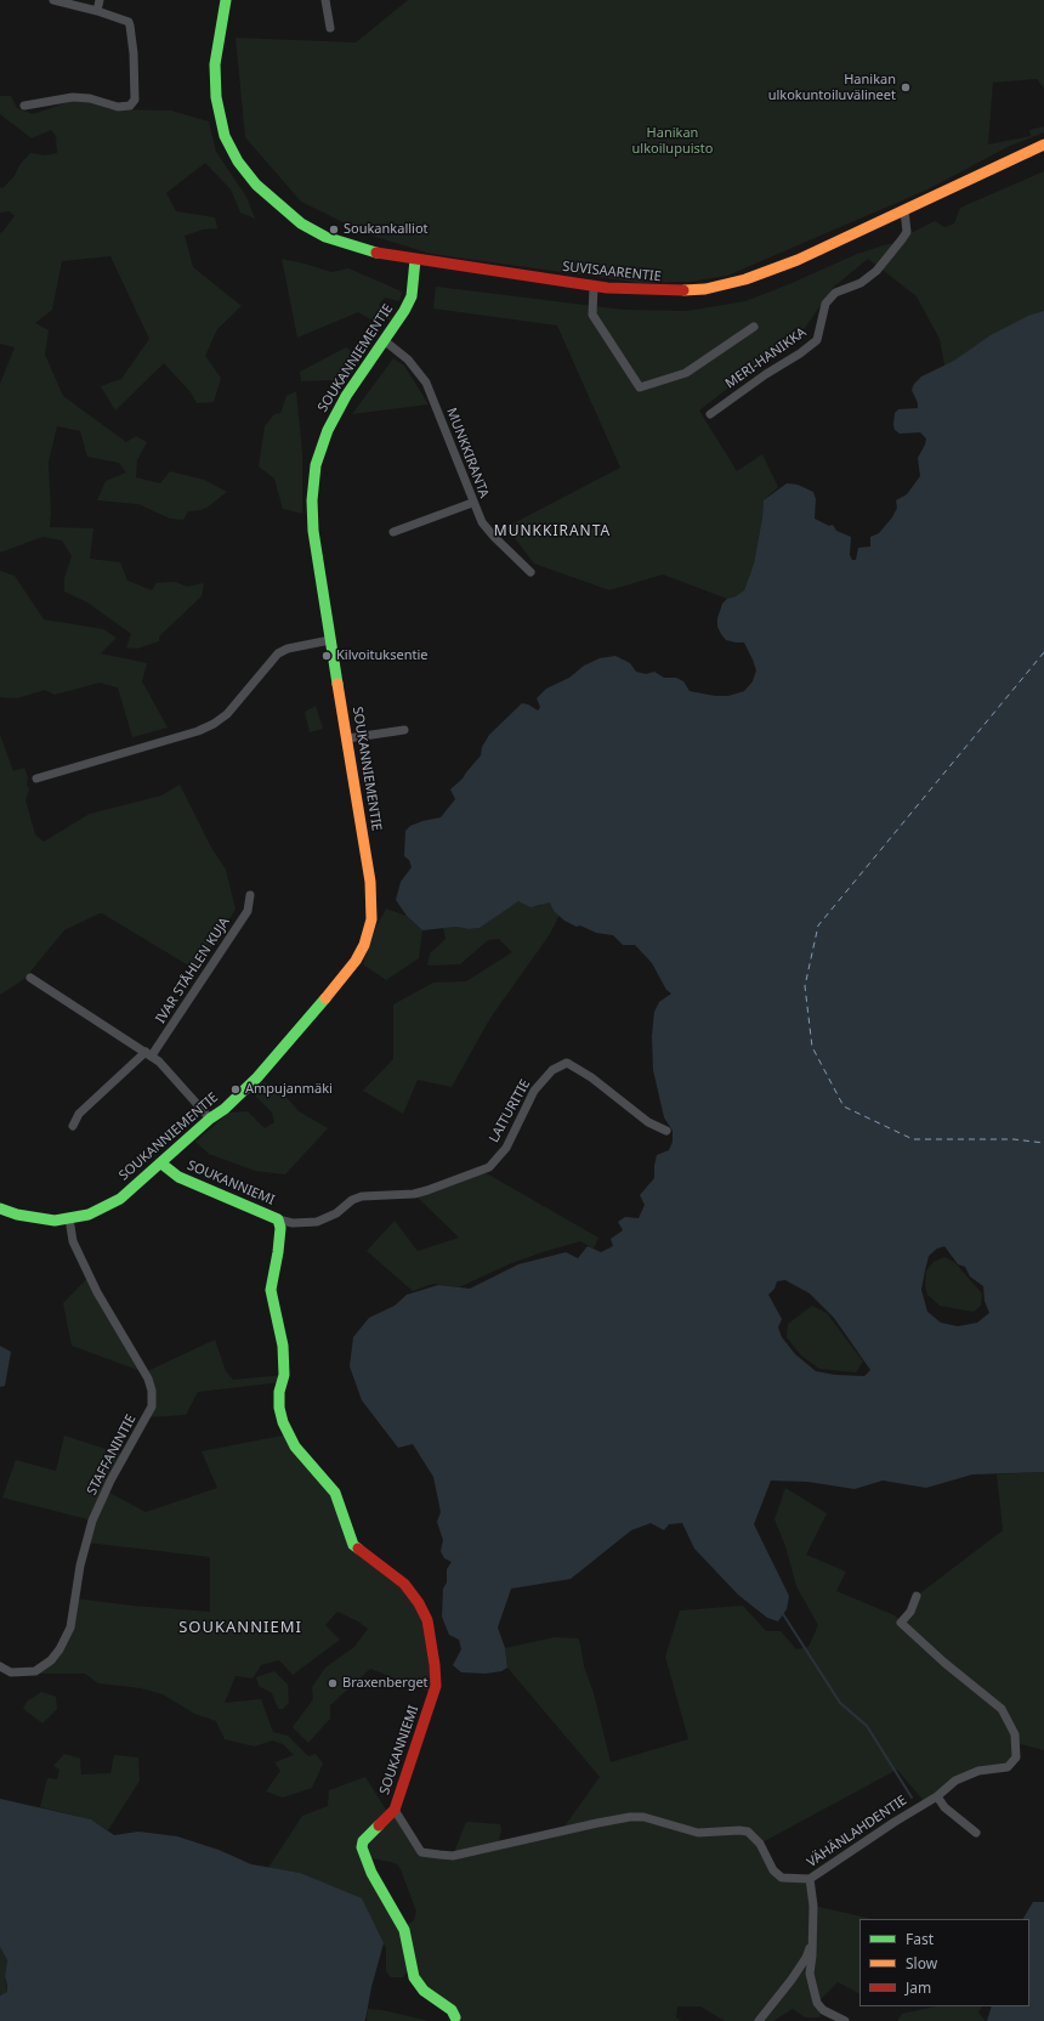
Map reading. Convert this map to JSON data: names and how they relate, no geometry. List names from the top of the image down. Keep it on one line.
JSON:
{"streets":{"street":["SUVISAARENTIE","SOUKANNIEMENTIE","MERI-HANIKKA","MUNKKIRANTA","IVAR STÅHLEN KUJA","LAITURITIE","SOUKANNIEMI","STAFFANINTIE","VÄHÄNLAHDENTIE"]},"crossings":[["SUVISAARENTIE","SOUKANNIEMENTIE"],["SUVISAARENTIE","MERI-HANIKKA"],["SOUKANNIEMENTIE","MUNKKIRANTA"],["SOUKANNIEMENTIE","SOUKANNIEMI"],["SOUKANNIEMENTIE","STAFFANINTIE"],["LAITURITIE","SOUKANNIEMI"],["SOUKANNIEMI","VÄHÄNLAHDENTIE"]],"districts":["MUNKKIRANTA","SOUKANNIEMI"],"parks":["Hanikan ulkoilupuisto"],"places":["Hanikan ulkokuntoiluvälineet","Soukankalliot","Kilvoituksentie","Ampujanmäki","Braxenberget"],"legend":["Fast","Slow","Jam"]}
